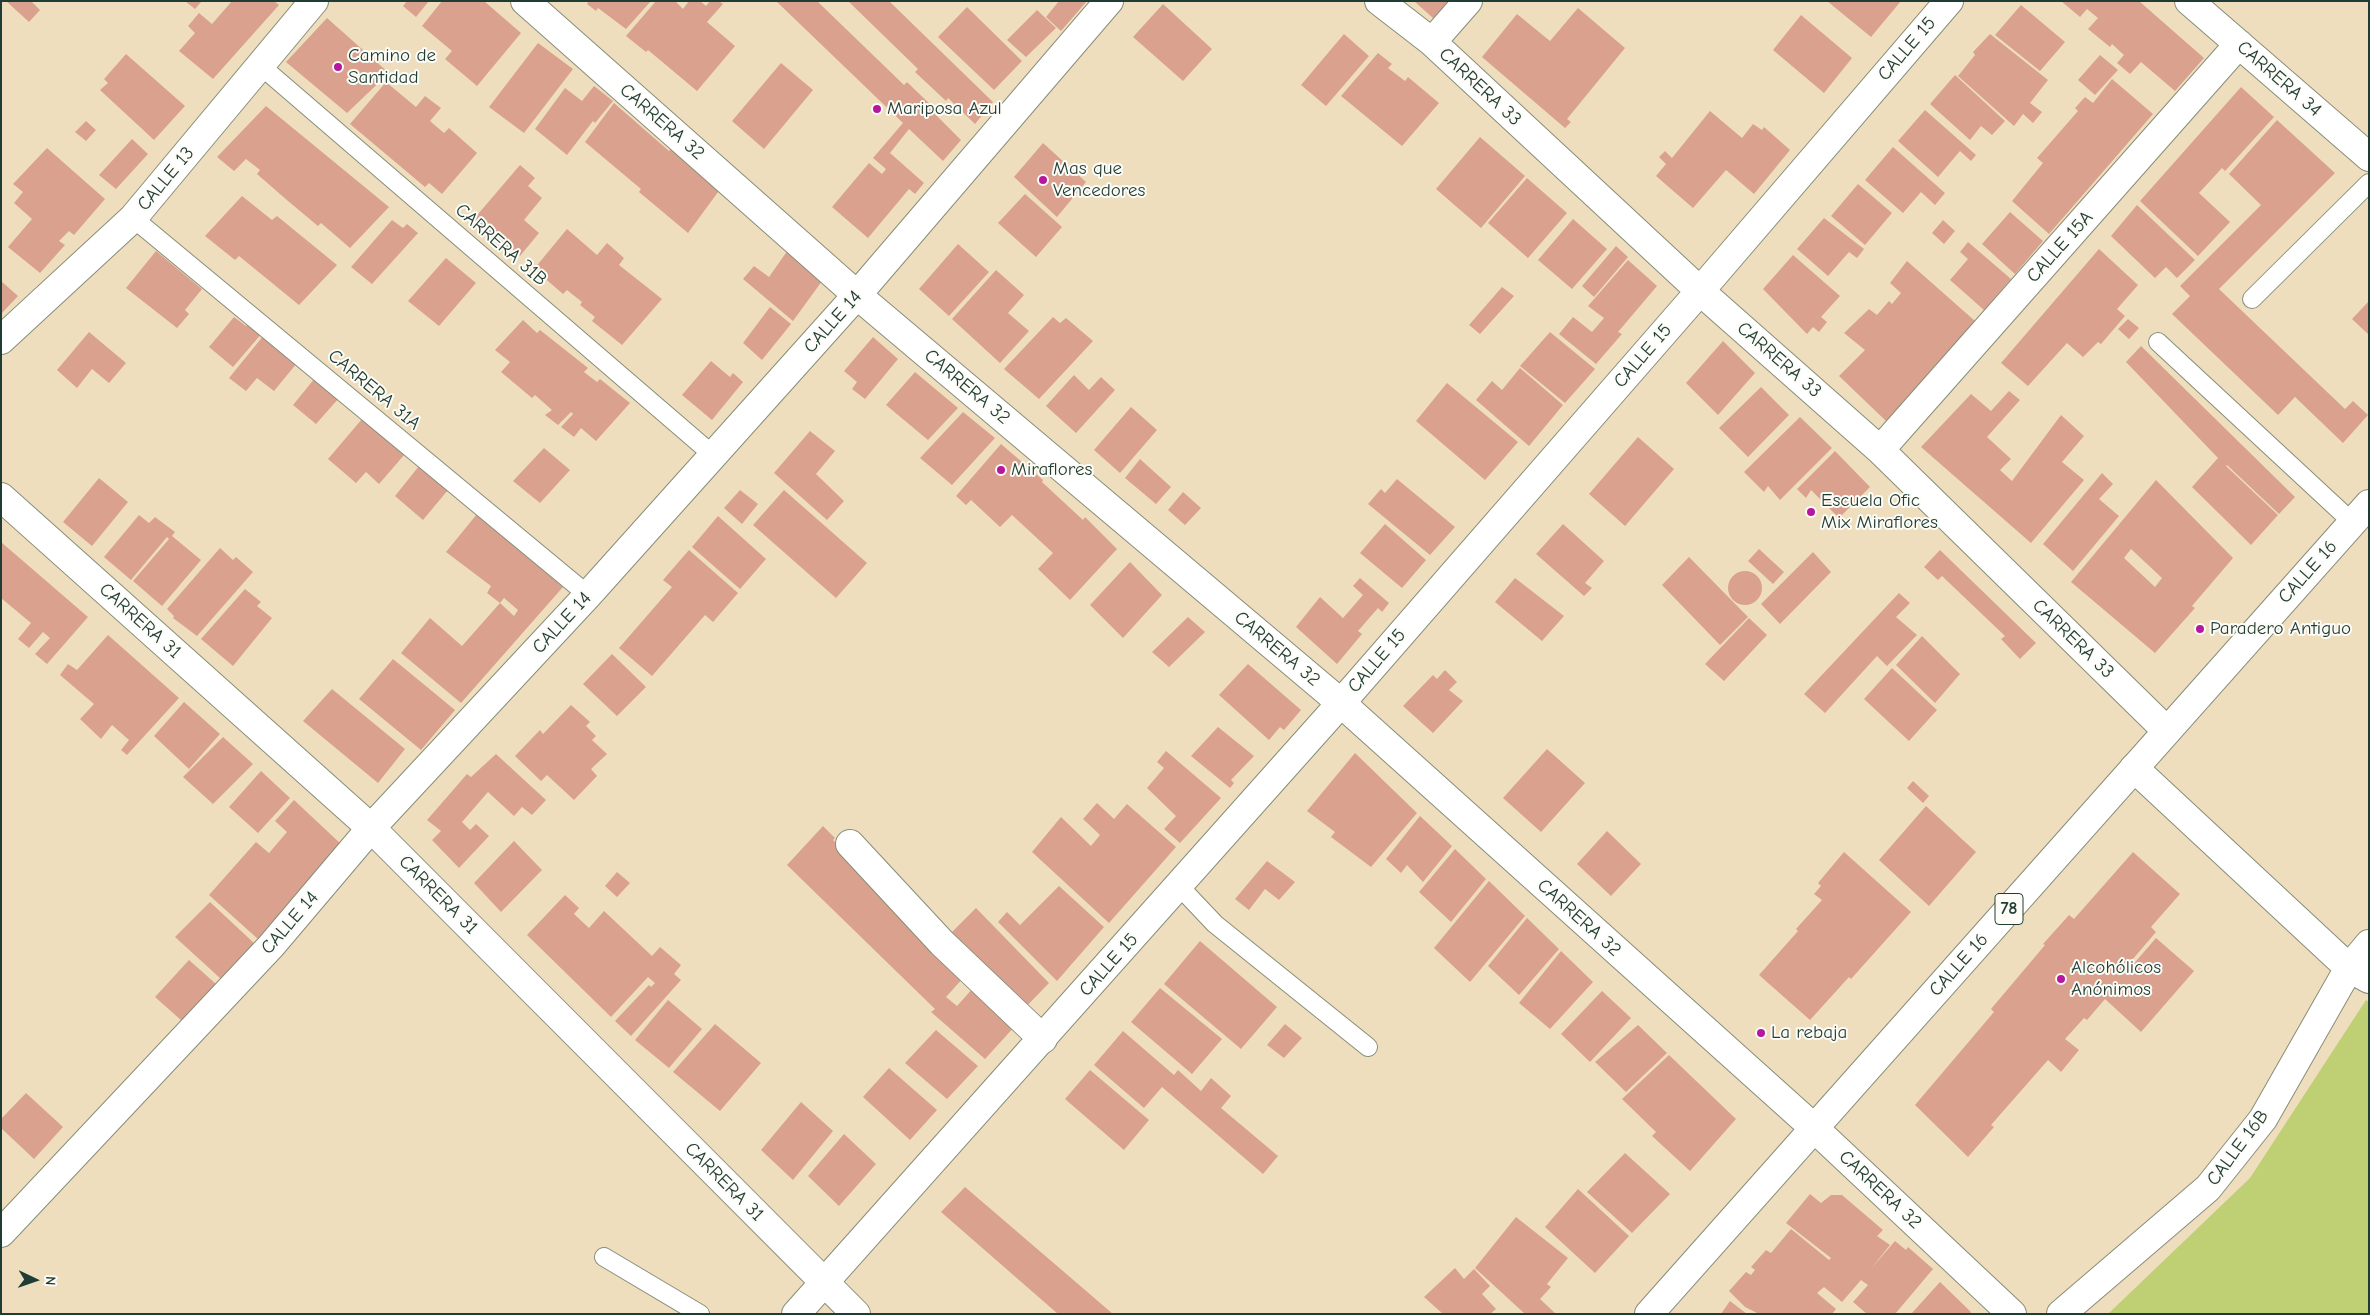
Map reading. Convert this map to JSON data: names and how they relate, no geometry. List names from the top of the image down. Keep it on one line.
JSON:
{"streets":{"main road":["CALLE 15","CARRERA 34","CARRERA 33","CARRERA 32","CALLE 13","CALLE 15A","CALLE 14","CALLE 16","CARRERA 31","78","CALLE 16B"],"lane":["CARRERA 31B","CARRERA 31A"]},"crossings":[["CALLE 15","CARRERA 33"],["CALLE 15","CARRERA 32"],["CALLE 15","CARRERA 31"],["CARRERA 34","CALLE 15A"],["CARRERA 33","CALLE 15A"],["CARRERA 33","CALLE 16"],["CARRERA 32","CALLE 14"],["CARRERA 32","CALLE 16"],["CALLE 13","CARRERA 31B"],["CALLE 13","CARRERA 31A"],["CARRERA 31B","CALLE 14"],["CALLE 14","CARRERA 31A"],["CALLE 14","CARRERA 31"]],"places":["Camino de Santidad","Mariposa Azul","Mas que Vencedores","Miraflores","Escuela Ofic Mix Miraflores","Paradero Antiguo","Alcohólicos Anónimos","La rebaja"],"north":"right"}
